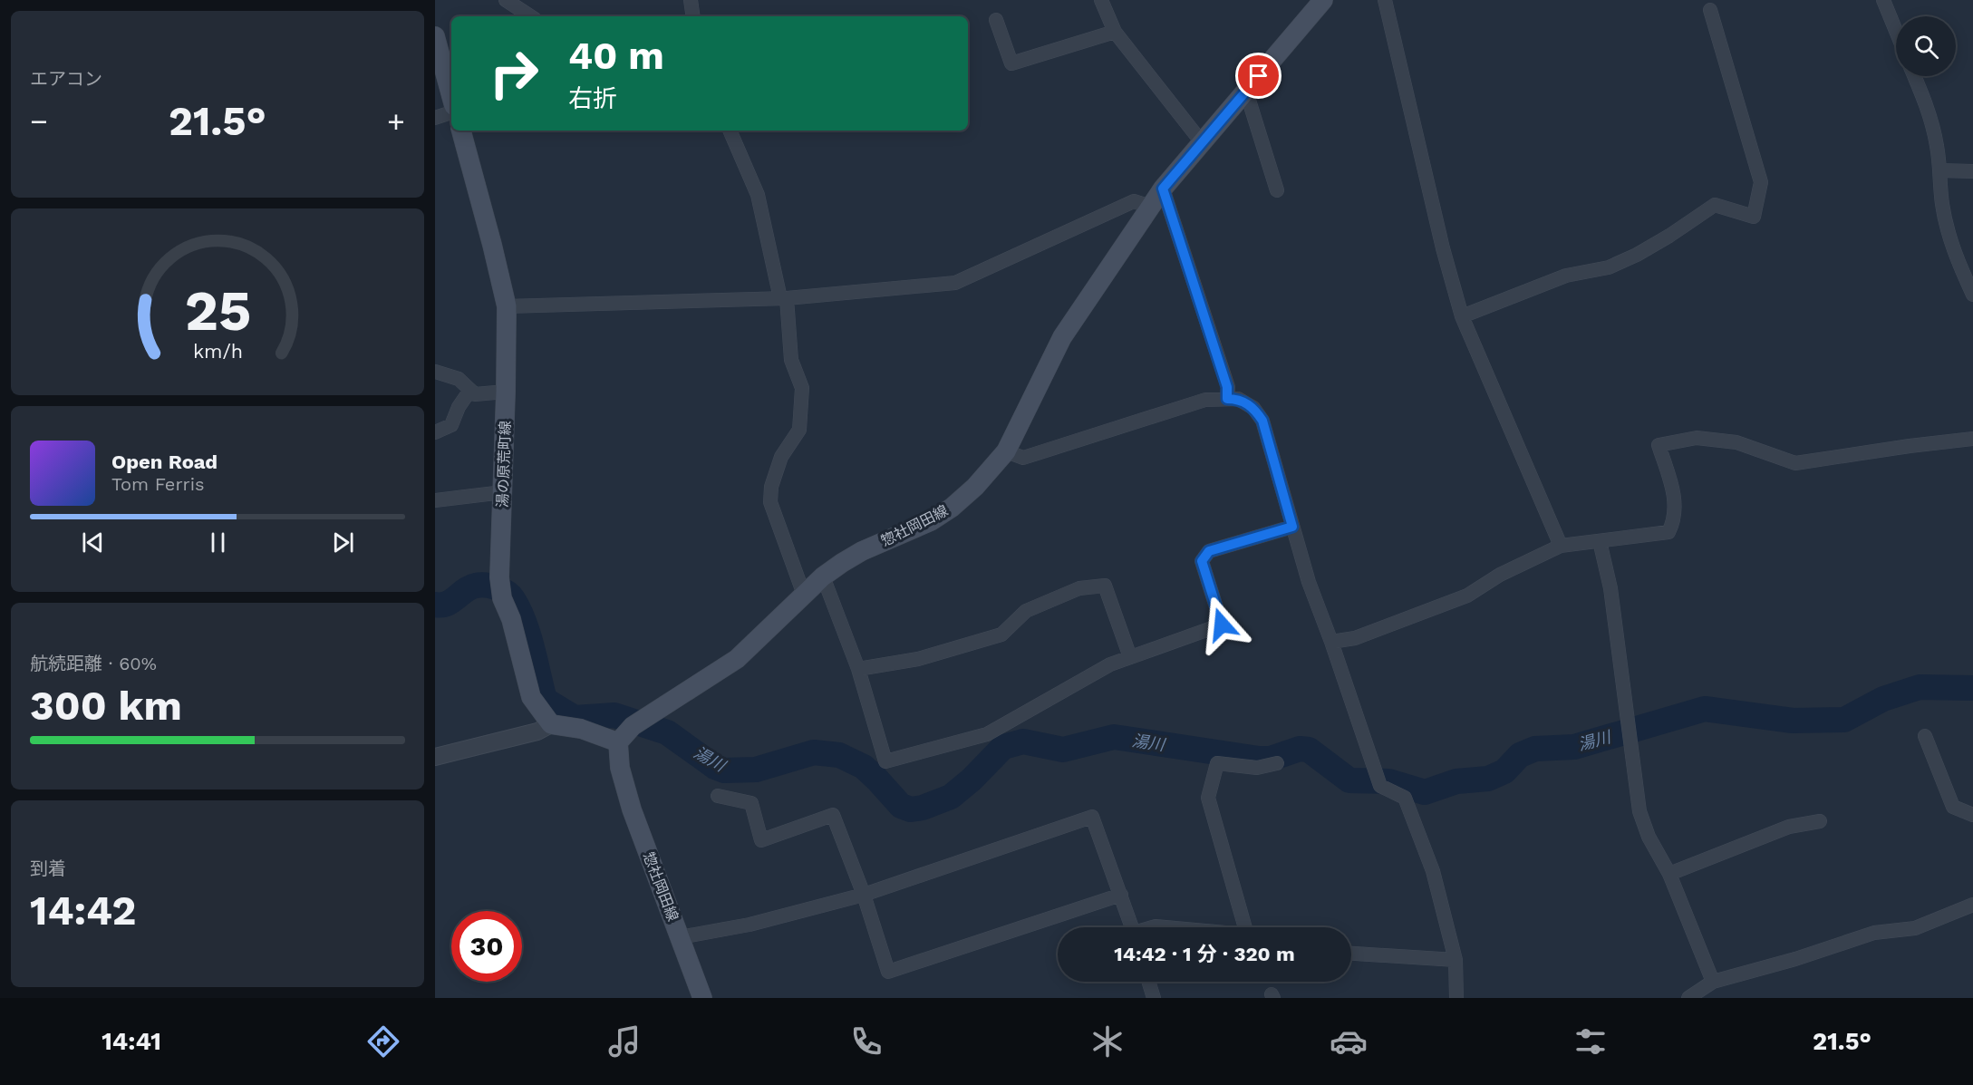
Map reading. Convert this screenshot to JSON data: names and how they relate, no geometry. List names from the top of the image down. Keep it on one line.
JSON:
{"streets":{"main road":["湯の原荒町線","惣社岡田線"]},"water":["湯川"],"page":{"tile":["エアコン",["航続距離 · 60%","300 km"],["到着","14:42"]],"turn":["40 m","右折"],"heat":["−","21.5°","+"],"song":["Open Road","Tom Ferris"],"limit":"30","trip":"14:42 · 1 分 · 320 m","tabs":["14:41","21.5°"],"gauge":["25","km/h"]}}
